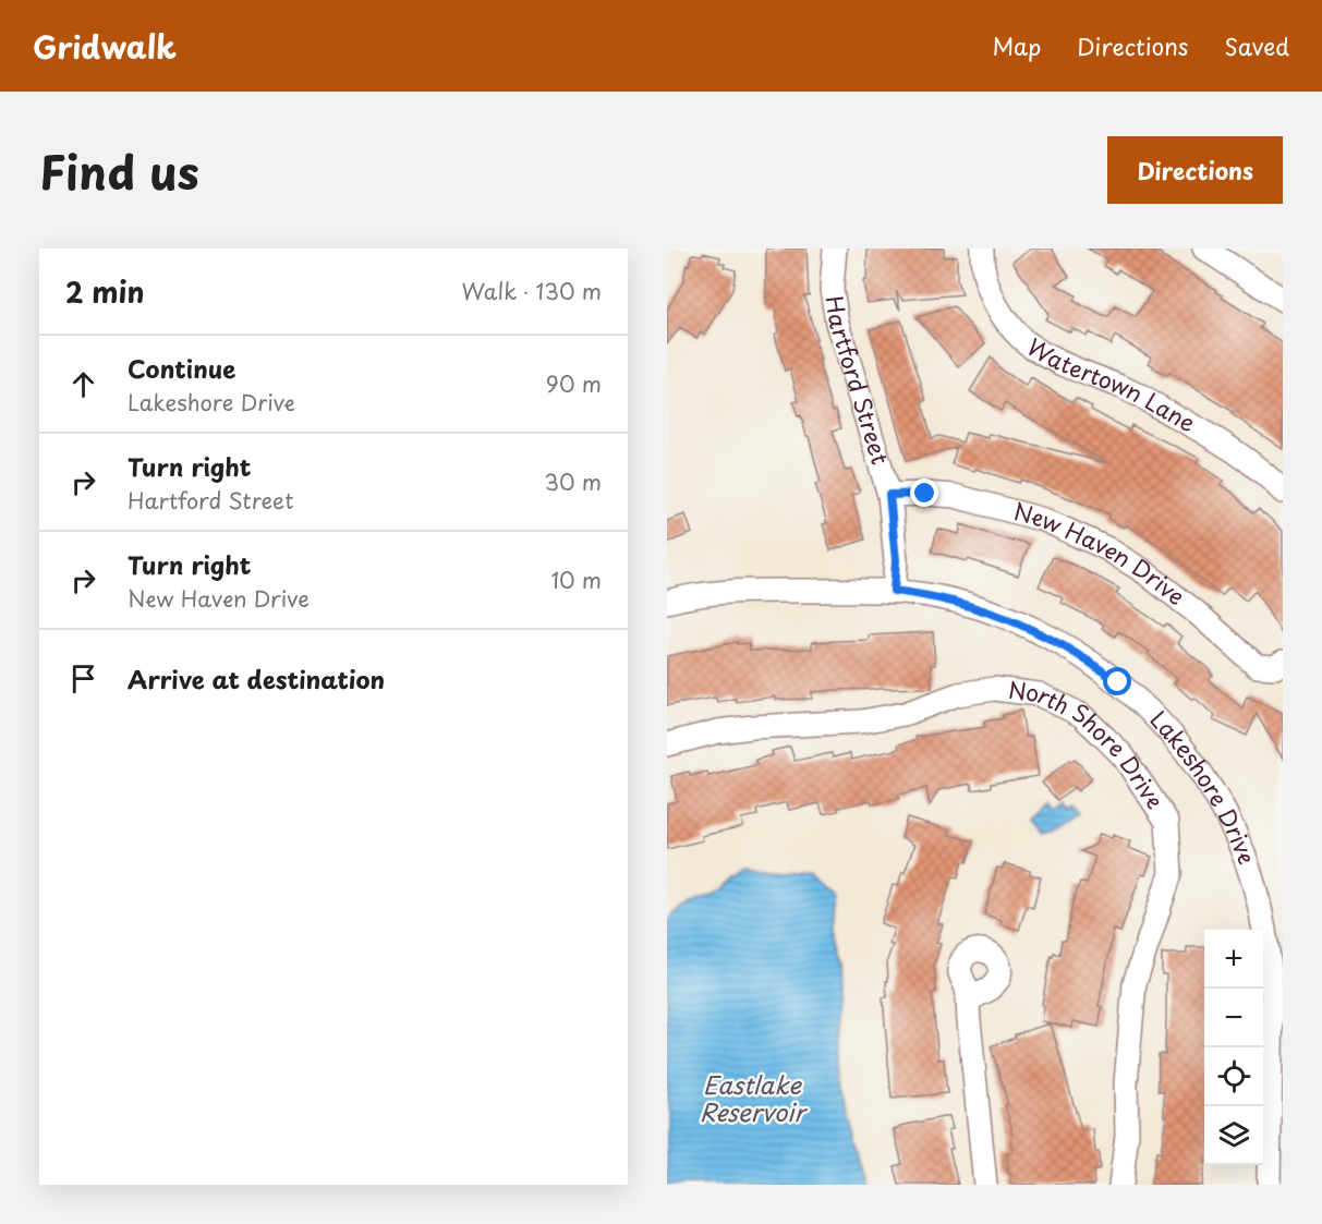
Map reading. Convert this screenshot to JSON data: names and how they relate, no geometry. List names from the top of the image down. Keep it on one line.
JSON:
{"streets":{"street":["Hartford Street","Watertown Lane","New Haven Drive","North Shore Drive","Lakeshore Drive"]},"crossings":[["Hartford Street","New Haven Drive"],["Hartford Street","Lakeshore Drive"]],"water":["Eastlake Reservoir"],"page":{"header":"Gridwalk","nav":["Map","Directions","Saved"],"title":"Find us","buttons":"Directions","heading":["2 min","Walk · 130 m"],"list":[["Continue","Lakeshore Drive","90 m"],["Turn right","Hartford Street","30 m"],["Turn right","New Haven Drive","10 m"],"Arrive at destination"],"map_buttons":["+","−"]}}
